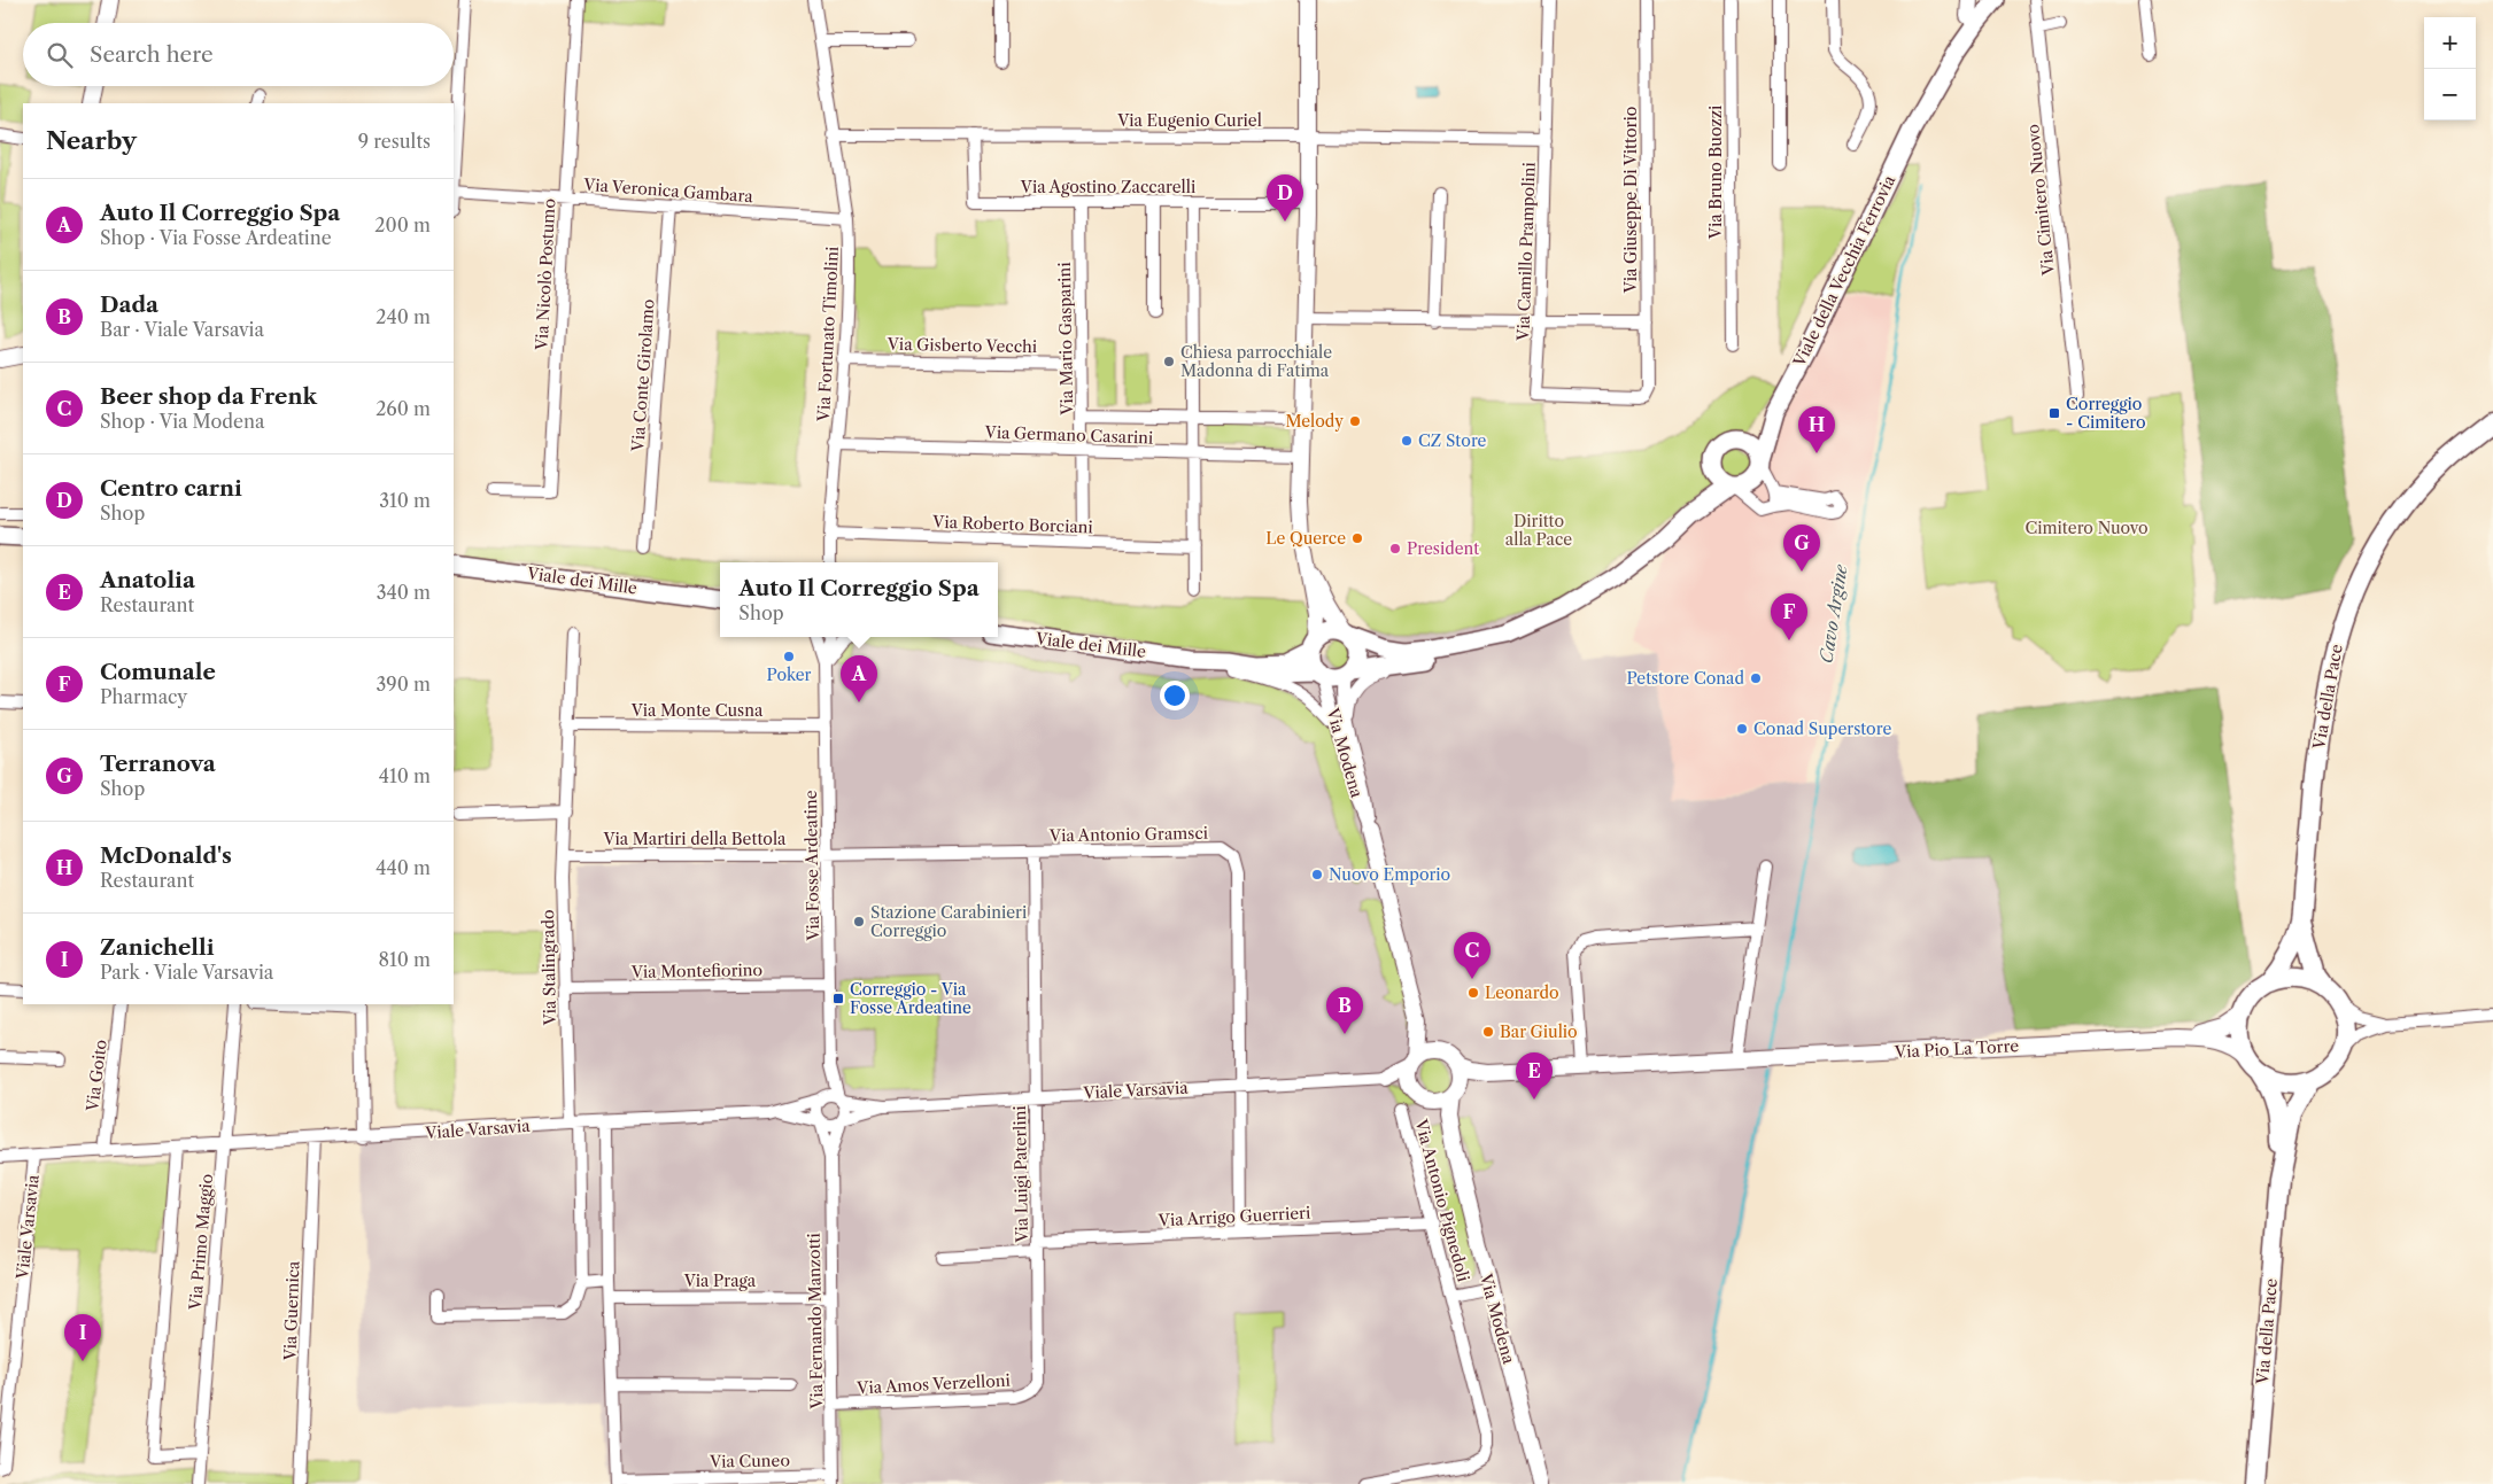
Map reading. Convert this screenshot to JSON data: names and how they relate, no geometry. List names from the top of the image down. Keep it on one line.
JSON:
{"streets":{"main road":["Viale della Vecchia Ferrovia","Viale dei Mille","Via della Pace"],"street":["Via Eugenio Curiel","Via Bruno Buozzi","Via Agostino Zaccarelli","Via Veronica Gambara","Via Giuseppe Di Vittorio","Via Cimitero Nuovo","Via Camillo Prampolini","Via Nicolò Postumo","Via Fortunato Timolini","Via Mario Gasparini","Via Gisberto Vecchi","Via Conte Girolamo","Via Germano Casarini","Via Roberto Borciani","Via Monte Cusna","Via Modena","Via Antonio Gramsci","Via Martiri della Bettola","Via Fosse Ardeatine","Via Stalingrado","Via Montefiorino","Via Pio La Torre","Via Goito","Viale Varsavia","Via Luigi Paterlini","Via Antonio Pignedoli","Via Arrigo Guerrieri","Via Primo Maggio","Via Praga","Via Guernica","Via Fernando Manzotti","Via Amos Verzelloni","Via Cuneo"]},"crossings":[["Via Eugenio Curiel","Via Agostino Zaccarelli"],["Via Eugenio Curiel","Via Camillo Prampolini"],["Via Eugenio Curiel","Via Fortunato Timolini"],["Via Agostino Zaccarelli","Via Mario Gasparini"],["Via Veronica Gambara","Via Nicolò Postumo"],["Via Veronica Gambara","Via Fortunato Timolini"],["Via Veronica Gambara","Via Conte Girolamo"],["Via Giuseppe Di Vittorio","Via Camillo Prampolini"],["Viale della Vecchia Ferrovia","Viale dei Mille"],["Viale della Vecchia Ferrovia","Via Modena"],["Via Fortunato Timolini","Via Gisberto Vecchi"],["Via Fortunato Timolini","Via Germano Casarini"],["Via Fortunato Timolini","Via Roberto Borciani"],["Via Mario Gasparini","Via Gisberto Vecchi"],["Via Mario Gasparini","Via Germano Casarini"],["Via Mario Gasparini","Via Roberto Borciani"],["Viale dei Mille","Via Modena"],["Via della Pace","Via Pio La Torre"],["Via Monte Cusna","Via Fosse Ardeatine"],["Via Monte Cusna","Via Stalingrado"],["Via Modena","Via Pio La Torre"],["Via Modena","Viale Varsavia"],["Via Modena","Via Antonio Pignedoli"],["Via Antonio Gramsci","Via Martiri della Bettola"],["Via Antonio Gramsci","Via Fosse Ardeatine"],["Via Antonio Gramsci","Viale Varsavia"],["Via Antonio Gramsci","Via Luigi Paterlini"],["Via Martiri della Bettola","Via Fosse Ardeatine"],["Via Martiri della Bettola","Via Stalingrado"],["Via Fosse Ardeatine","Via Montefiorino"],["Via Fosse Ardeatine","Viale Varsavia"],["Via Fosse Ardeatine","Via Fernando Manzotti"],["Via Stalingrado","Via Montefiorino"],["Via Stalingrado","Viale Varsavia"],["Via Pio La Torre","Viale Varsavia"],["Via Goito","Viale Varsavia"],["Viale Varsavia","Via Luigi Paterlini"],["Viale Varsavia","Via Primo Maggio"],["Viale Varsavia","Via Guernica"],["Viale Varsavia","Via Fernando Manzotti"],["Via Luigi Paterlini","Via Arrigo Guerrieri"],["Via Luigi Paterlini","Via Amos Verzelloni"],["Via Antonio Pignedoli","Via Arrigo Guerrieri"],["Via Praga","Via Fernando Manzotti"],["Via Fernando Manzotti","Via Amos Verzelloni"],["Via Fernando Manzotti","Via Cuneo"]],"water":["Cavo Argine"],"parks":["Diritto alla Pace","Cimitero Nuovo"],"places":{"other":["Chiesa parrocchiale Madonna di Fatima","Melody","CZ Store","Le Querce","President","Poker","Petstore Conad","Conad Superstore","Nuovo Emporio","Stazione Carabinieri Correggio","Leonardo","Bar Giulio"],"transit":["Correggio - Cimitero","Correggio - Via Fosse Ardeatine"]},"page":{"map_buttons":["+","−"],"search":"Search here","heading":["Nearby","9 results"],"pins":["D","H","G","F","A","C","B","E","I"],"list":[{"mark":"A","name":"Auto Il Correggio Spa","note":"Shop · Via Fosse Ardeatine","value":"200 m"},{"mark":"B","name":"Dada","note":"Bar · Viale Varsavia","value":"240 m"},{"mark":"C","name":"Beer shop da Frenk","note":"Shop · Via Modena","value":"260 m"},{"mark":"D","name":"Centro carni","note":"Shop","value":"310 m"},{"mark":"E","name":"Anatolia","note":"Restaurant","value":"340 m"},{"mark":"F","name":"Comunale","note":"Pharmacy","value":"390 m"},{"mark":"G","name":"Terranova","note":"Shop","value":"410 m"},{"mark":"H","name":"McDonald's","note":"Restaurant","value":"440 m"},{"mark":"I","name":"Zanichelli","note":"Park · Viale Varsavia","value":"810 m"}],"popup":["Auto Il Correggio Spa","Shop"]}}
